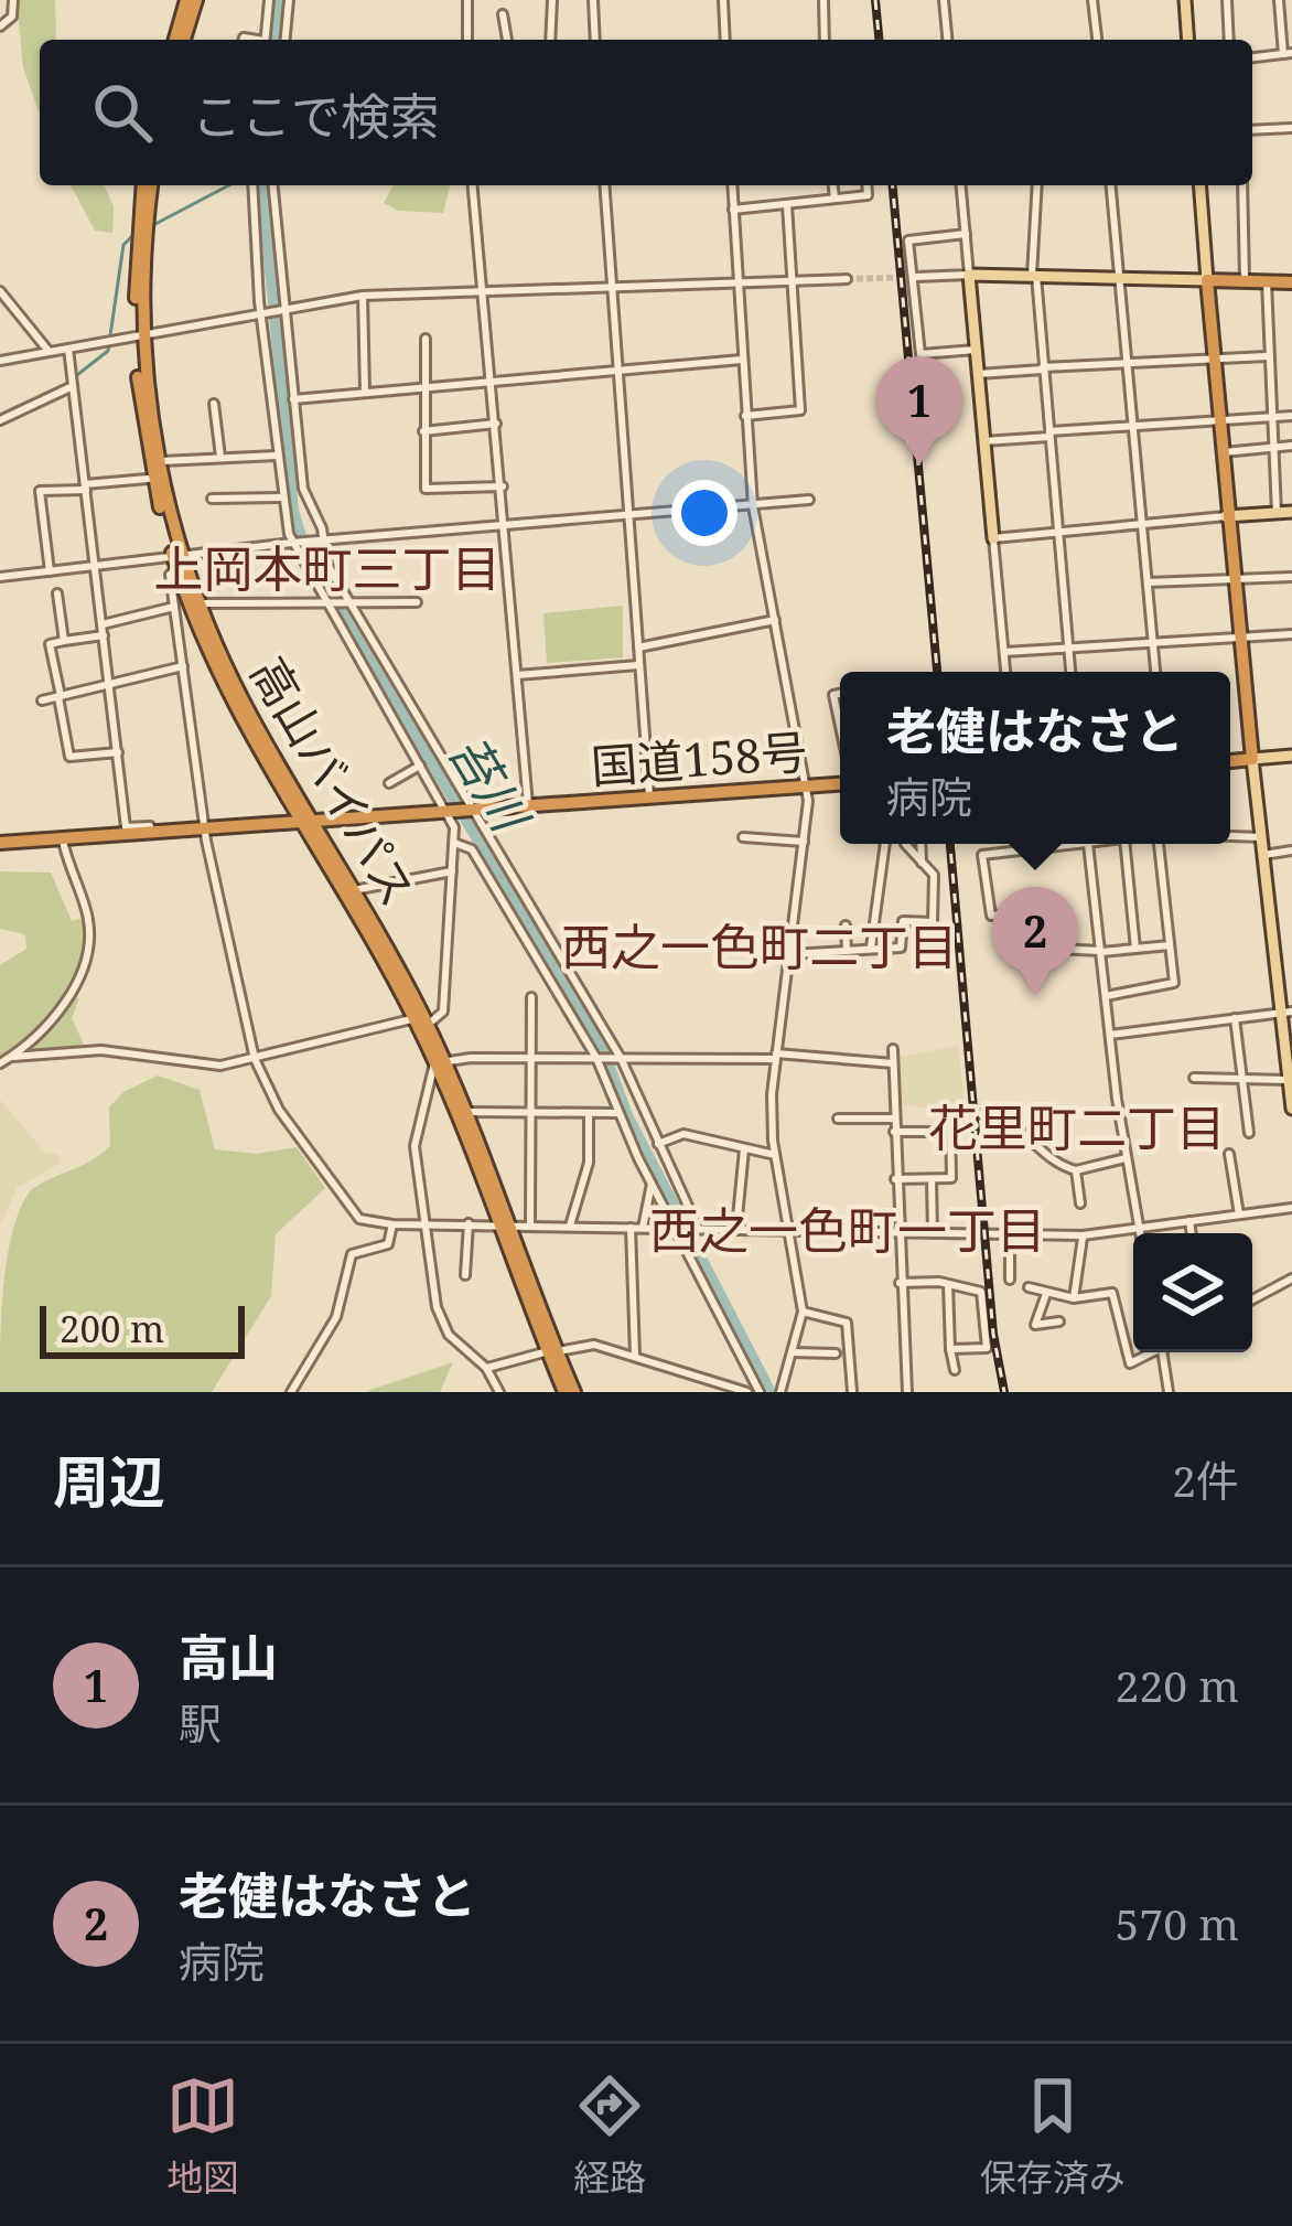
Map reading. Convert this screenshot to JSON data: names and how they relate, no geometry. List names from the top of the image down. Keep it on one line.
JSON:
{"streets":{"highway":["国道158号","高山バイパス"]},"crossings":[["国道158号","高山バイパス"]],"districts":["上岡本町三丁目","西之一色町二丁目","花里町二丁目","西之一色町一丁目"],"water":["苔川"],"scale_bar":"200 m","page":{"search":"ここで検索","pins":["1","2"],"popup":["老健はなさと","病院"],"scale":"200 m","heading":["周辺","2件"],"list":[{"mark":"1","name":"高山","note":"駅","value":"220 m"},{"mark":"2","name":"老健はなさと","note":"病院","value":"570 m"}],"nav":["地図","経路","保存済み"]}}
